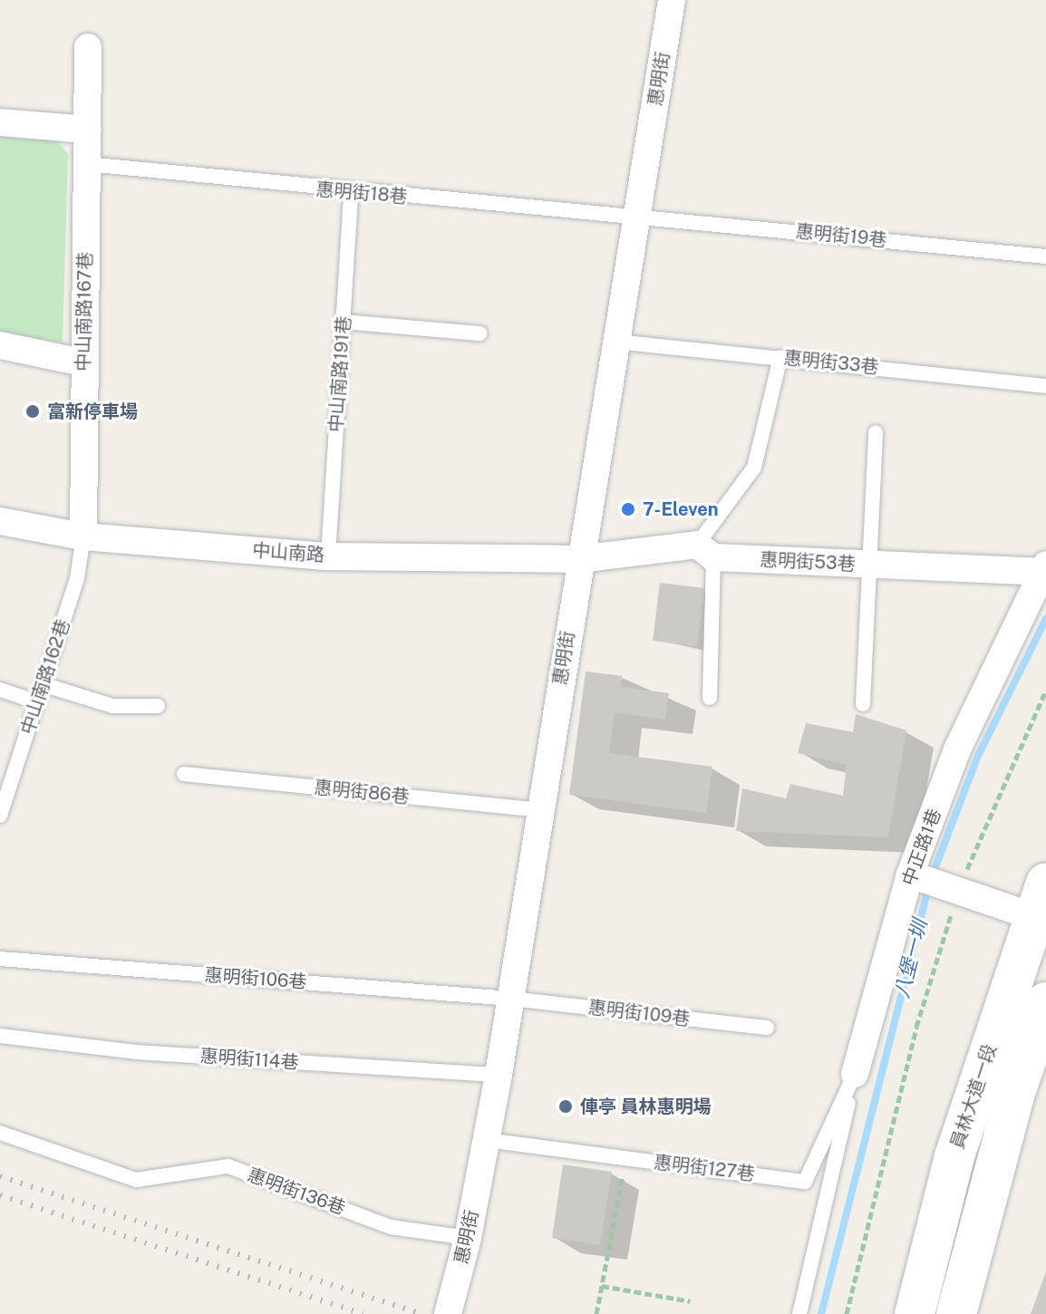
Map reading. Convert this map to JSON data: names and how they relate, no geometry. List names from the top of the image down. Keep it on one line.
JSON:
{"streets":{"main road":["員林大道一段"],"street":["惠明街","中山南路167巷","中山南路","惠明街53巷","中正路1巷"],"lane":["惠明街18巷","惠明街19巷","惠明街33巷","中山南路191巷","中山南路162巷","惠明街86巷","惠明街106巷","惠明街109巷","惠明街114巷","惠明街127巷","惠明街136巷"]},"crossings":[["惠明街","惠明街18巷"],["惠明街","惠明街19巷"],["惠明街","惠明街33巷"],["惠明街","中山南路"],["惠明街","惠明街53巷"],["惠明街","惠明街86巷"],["惠明街","惠明街106巷"],["惠明街","惠明街109巷"],["惠明街","惠明街114巷"],["惠明街","惠明街127巷"],["惠明街","惠明街136巷"],["惠明街18巷","惠明街19巷"],["惠明街18巷","中山南路167巷"],["惠明街18巷","中山南路191巷"],["中山南路167巷","中山南路"],["中山南路167巷","中山南路162巷"],["中山南路191巷","中山南路"],["中山南路","惠明街53巷"],["中山南路","中山南路162巷"],["惠明街53巷","中正路1巷"],["中正路1巷","惠明街127巷"],["惠明街106巷","惠明街109巷"]],"water":["八堡一圳"],"places":["富新停車場","7-Eleven","俥亭 員林惠明場"]}
